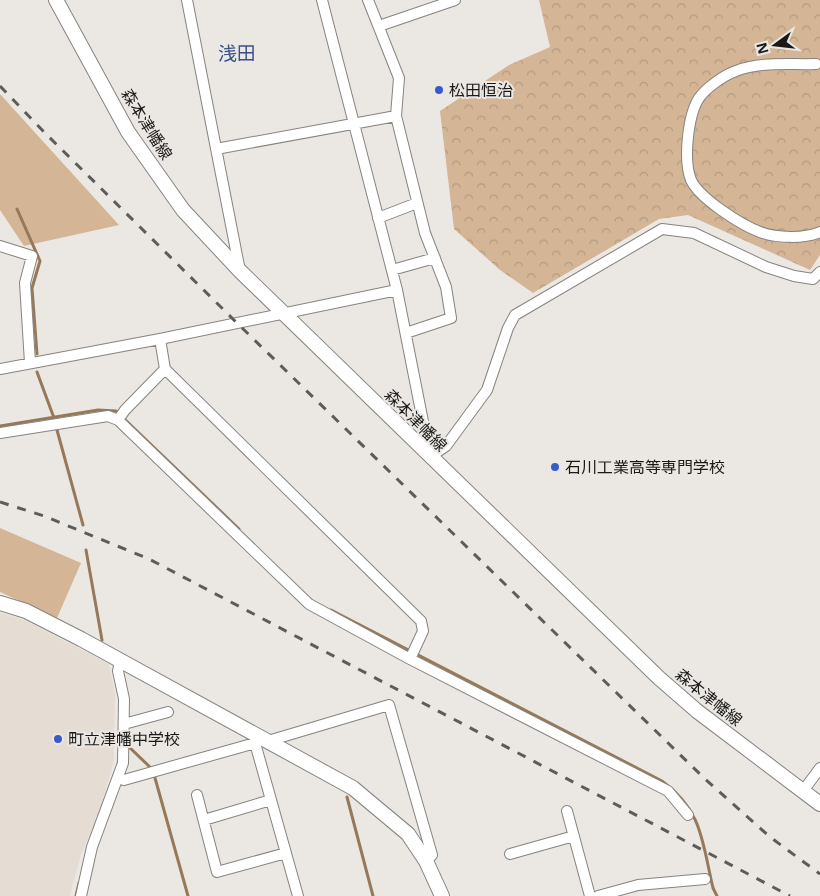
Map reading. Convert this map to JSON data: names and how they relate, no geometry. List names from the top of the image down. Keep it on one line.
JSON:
{"streets":{"main road":["森本津幡線"]},"districts":["浅田"],"places":["松田恒治","石川工業高等専門学校","町立津幡中学校"],"north":"left"}
